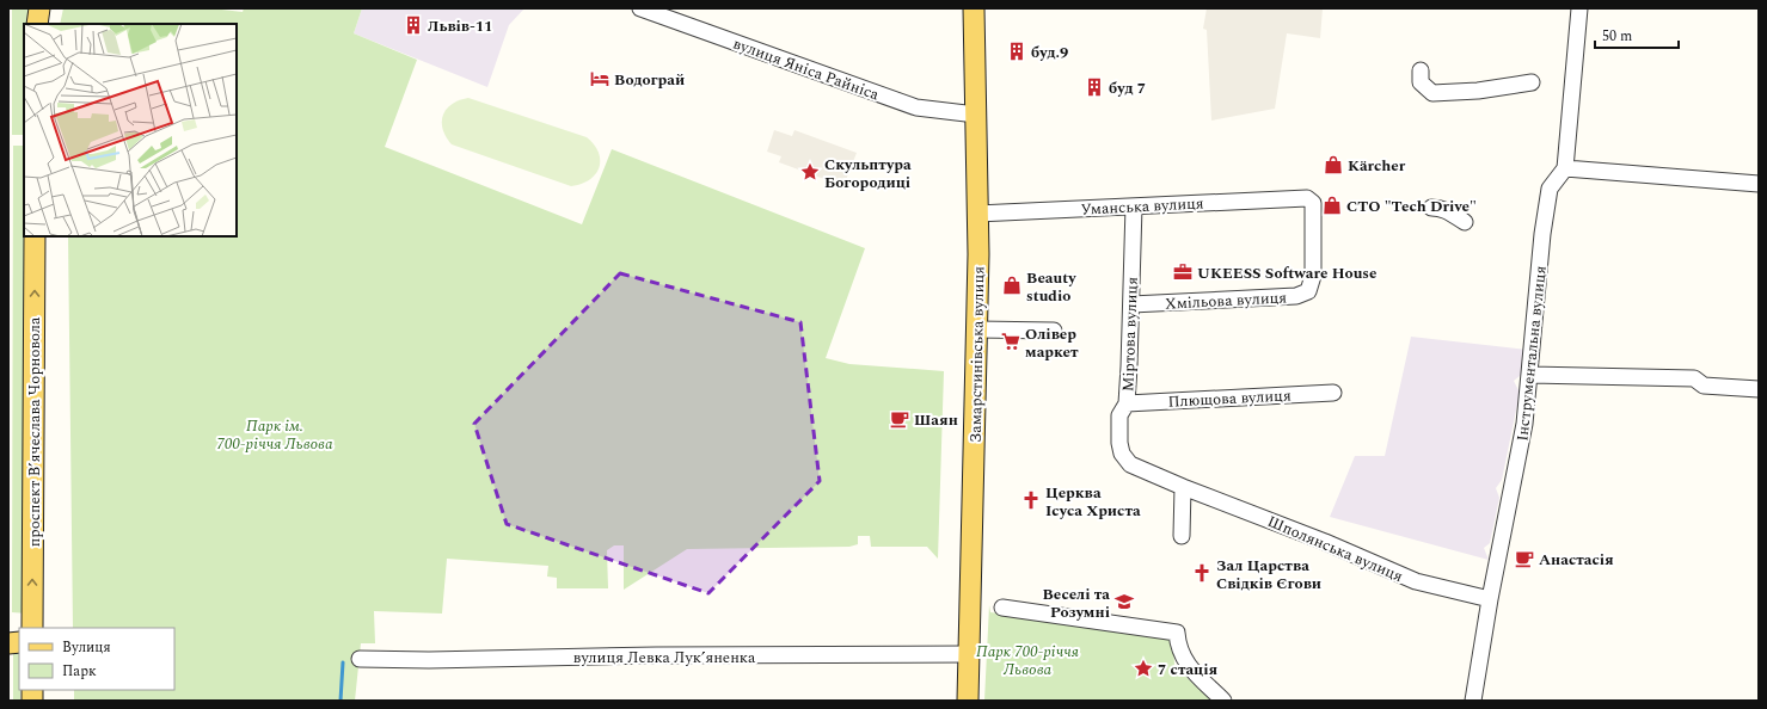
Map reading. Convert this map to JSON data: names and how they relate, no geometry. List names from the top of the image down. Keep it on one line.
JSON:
{"streets":{"main road":["Замарстинівська вулиця","проспект Вʼячеслава Чорновола"],"street":["вулиця Яніса Райніса","Уманська вулиця","Хмільова вулиця","Міртова вулиця","Інструментальна вулиця","Плющова вулиця","Шполянська вулиця","вулиця Левка Лукʼяненка"]},"crossings":[["вулиця Яніса Райніса","Замарстинівська вулиця"],["Уманська вулиця","Хмільова вулиця"],["Уманська вулиця","Міртова вулиця"],["Уманська вулиця","Замарстинівська вулиця"],["Хмільова вулиця","Міртова вулиця"],["Міртова вулиця","Плющова вулиця"],["Міртова вулиця","Шполянська вулиця"],["Інструментальна вулиця","Шполянська вулиця"],["Замарстинівська вулиця","вулиця Левка Лукʼяненка"]],"one_way":["проспект Вʼячеслава Чорновола"],"parks":["Парк ім. 700-річчя Львова","Парк 700-річчя Львова"],"places":{"building":["Львів-11","буд.9","буд 7"],"hotel":["Водограй"],"shop":["Kärcher","СТО \"Tech Drive\"","Beauty studio"],"place":["Скульптура Богородиці","7 стація"],"office":["UKEESS Software House"],"supermarket":["Олівер маркет"],"cafe":["Шаян","Анастасія"],"church":["Церква Ісуса Христа","Зал Царства Свідків Єгови"],"school or university":["Веселі та Розумні"]},"legend":["Вулиця","Парк"],"scale_bar":"50 m"}
